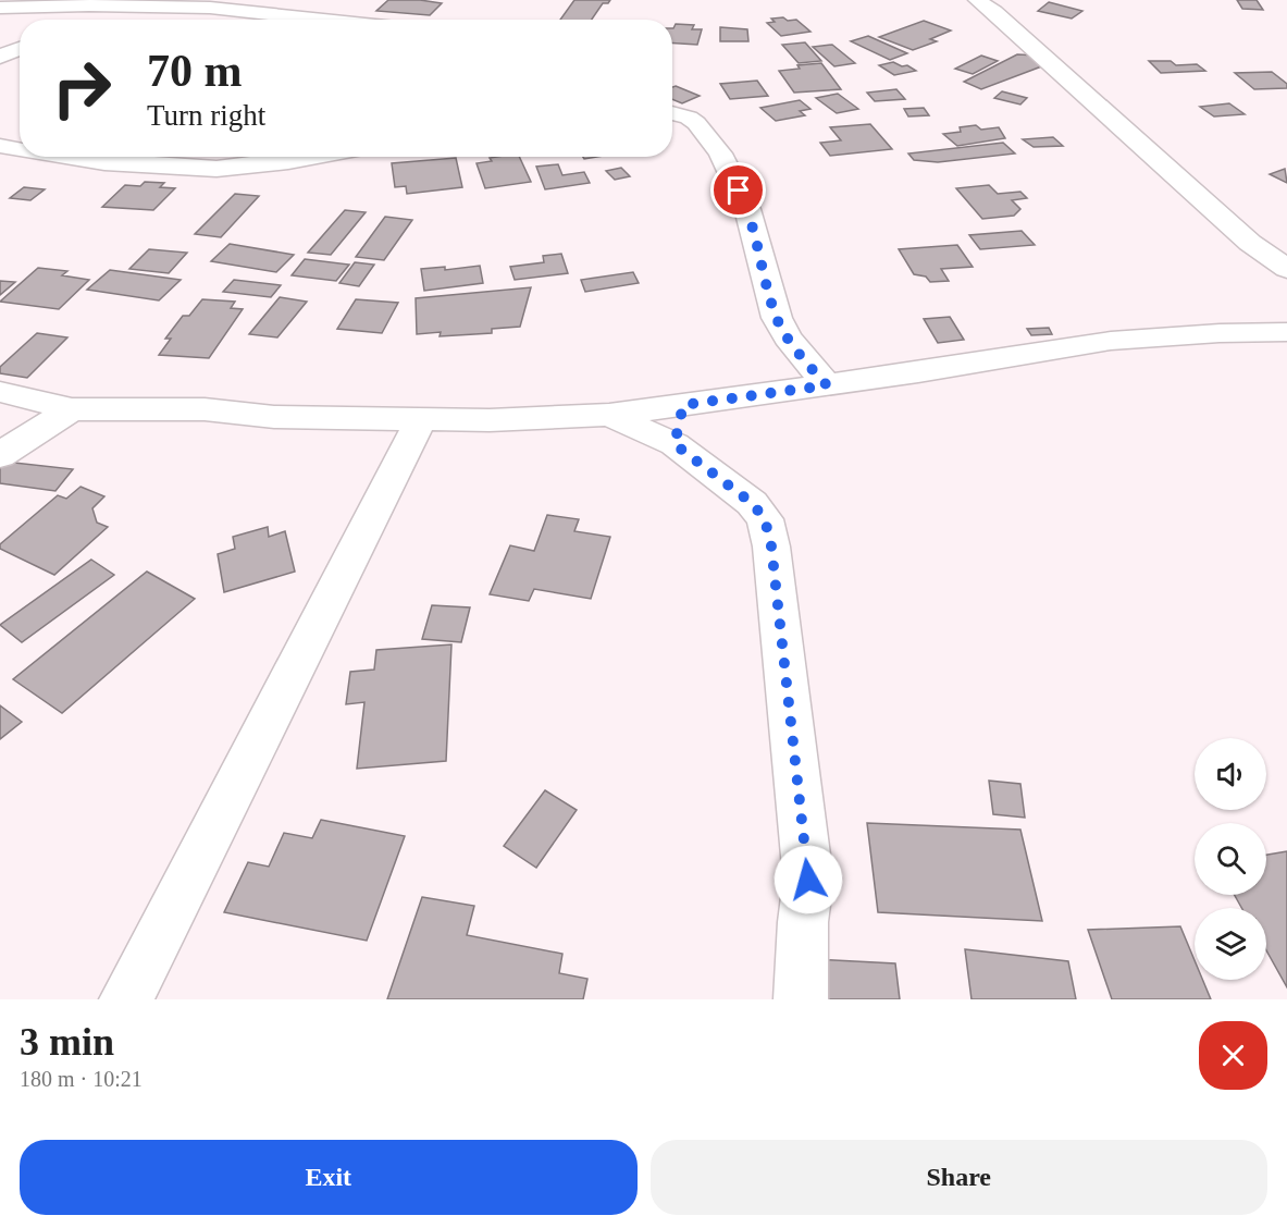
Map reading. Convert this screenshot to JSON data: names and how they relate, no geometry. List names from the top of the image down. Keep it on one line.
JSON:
{"page":{"turn":["70 m","Turn right"],"heading":["3 min","180 m · 10:21"],"buttons":["Exit","Share"]}}
